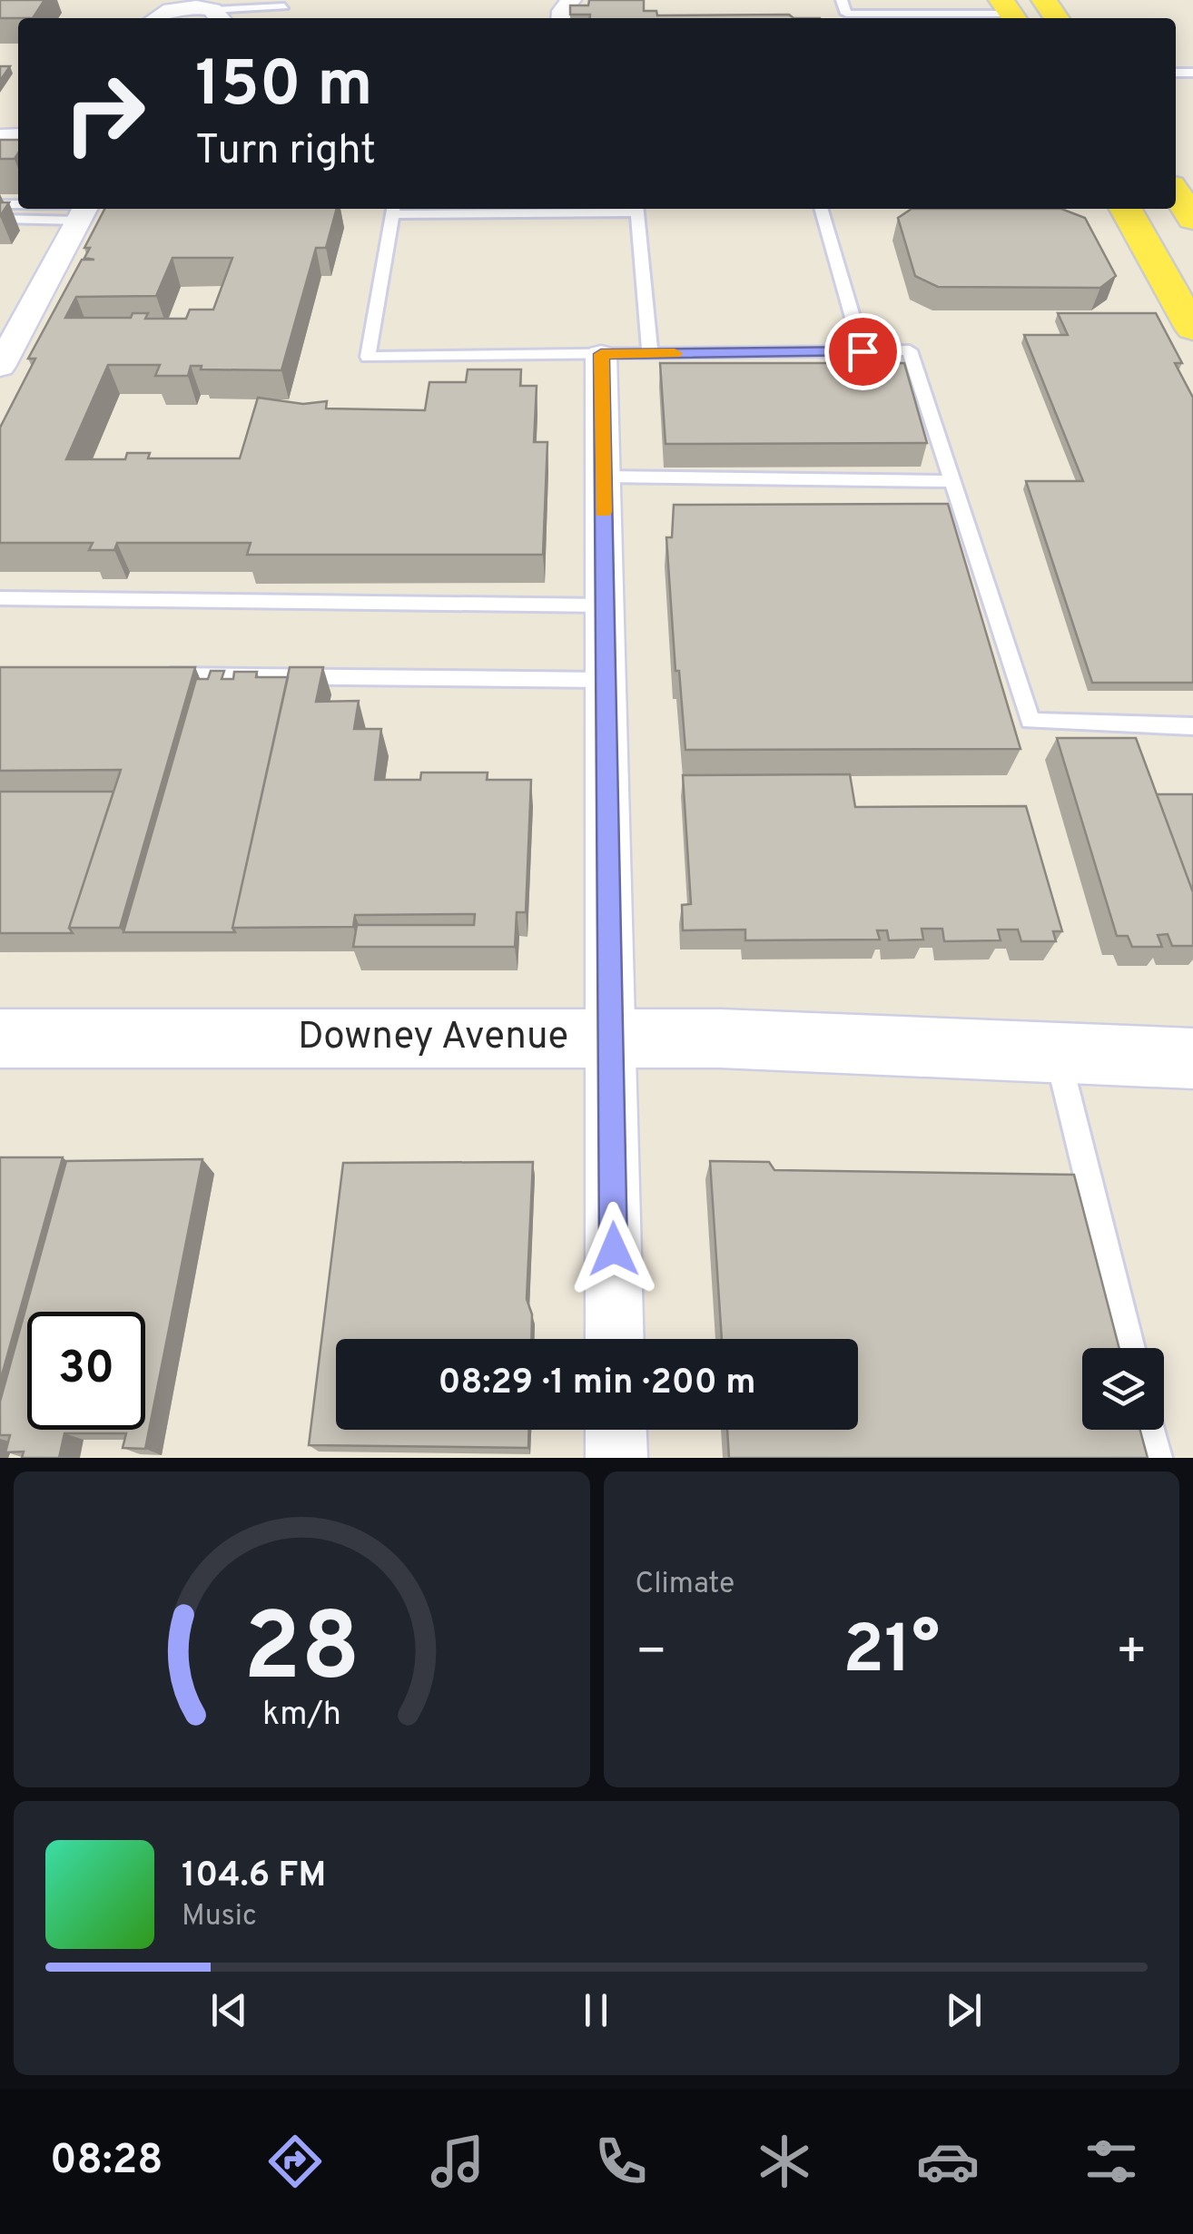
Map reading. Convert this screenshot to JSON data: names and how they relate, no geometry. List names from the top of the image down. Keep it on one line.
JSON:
{"streets":{"main road":["Downey Avenue"]},"page":{"turn":["150 m","Turn right"],"limit":"30","trip":"08:29 · 1 min · 200 m","tile":"Climate","heat":["−","21°","+"],"song":["104.6 FM","Music"],"tabs":"08:28","gauge":["28","km/h"]}}
